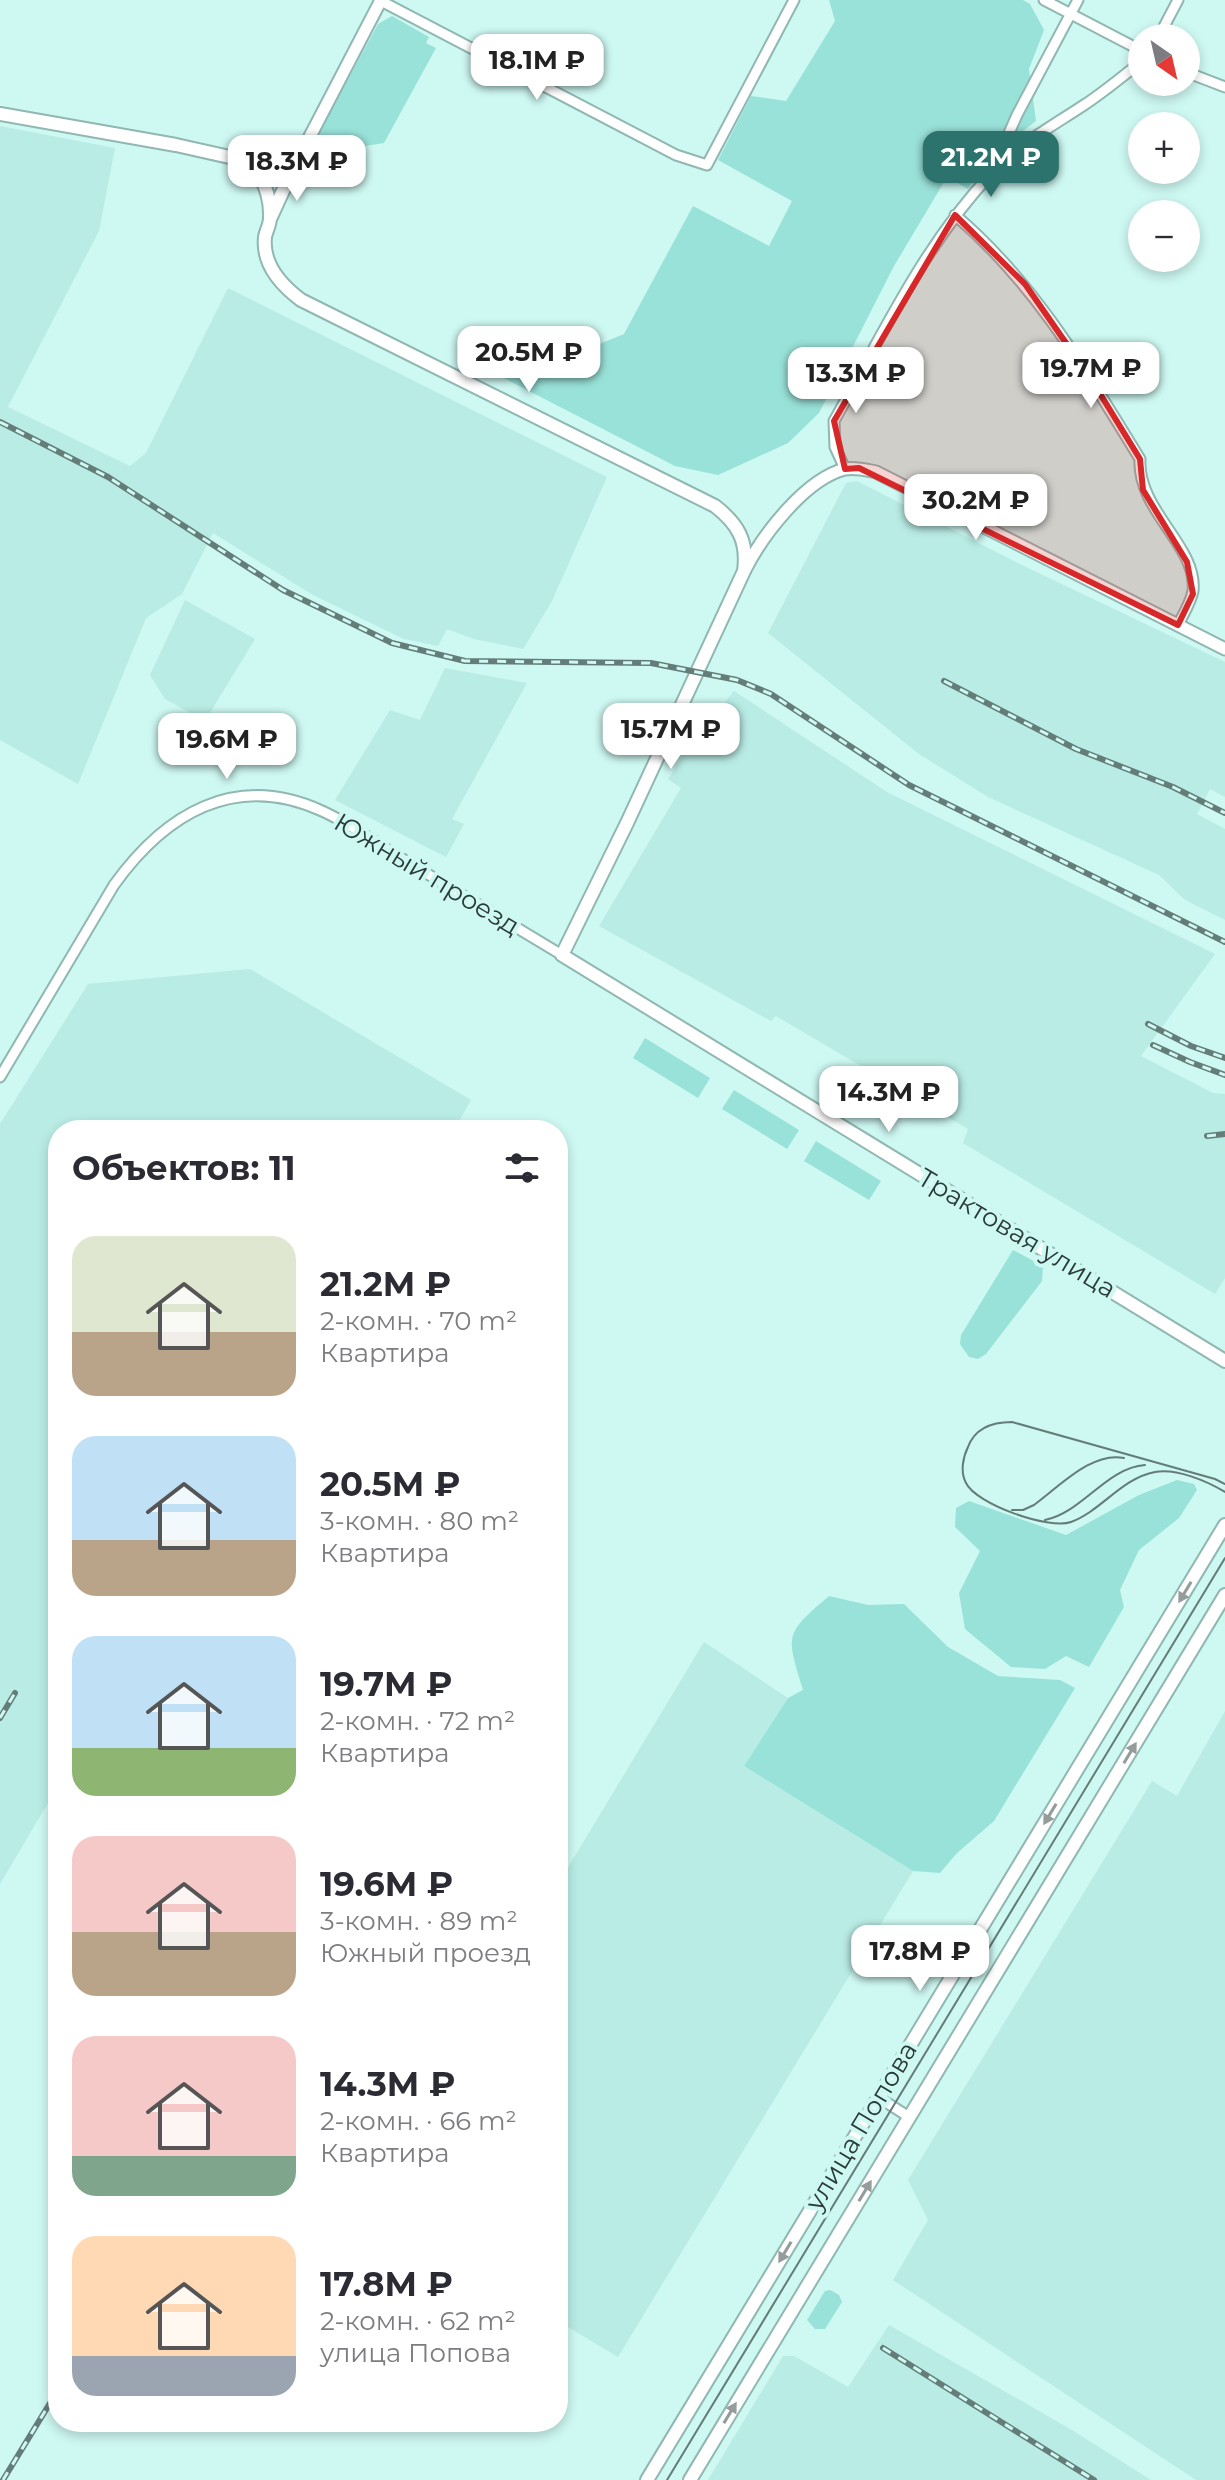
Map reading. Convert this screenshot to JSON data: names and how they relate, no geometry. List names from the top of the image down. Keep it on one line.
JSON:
{"streets":{"main road":["Трактовая улица","улица Попова"],"street":["Южный проезд"]},"crossings":[["Южный проезд","Трактовая улица"]],"north":"bottom right","page":{"map_buttons":["+","−"],"price":["18.1M ₽","21.2M ₽","18.3M ₽","20.5M ₽","19.7M ₽","13.3M ₽","30.2M ₽","15.7M ₽","19.6M ₽","14.3M ₽","17.8M ₽"],"heading":"Объектов: 11","list":[{"name":"21.2M ₽","note":"2-комн. · 70 m² · Квартира"},{"name":"20.5M ₽","note":"3-комн. · 80 m² · Квартира"},{"name":"19.7M ₽","note":"2-комн. · 72 m² · Квартира"},{"name":"19.6M ₽","note":"3-комн. · 89 m² · Южный проезд"},{"name":"14.3M ₽","note":"2-комн. · 66 m² · Квартира"},{"name":"17.8M ₽","note":"2-комн. · 62 m² · улица Попова"}]}}
